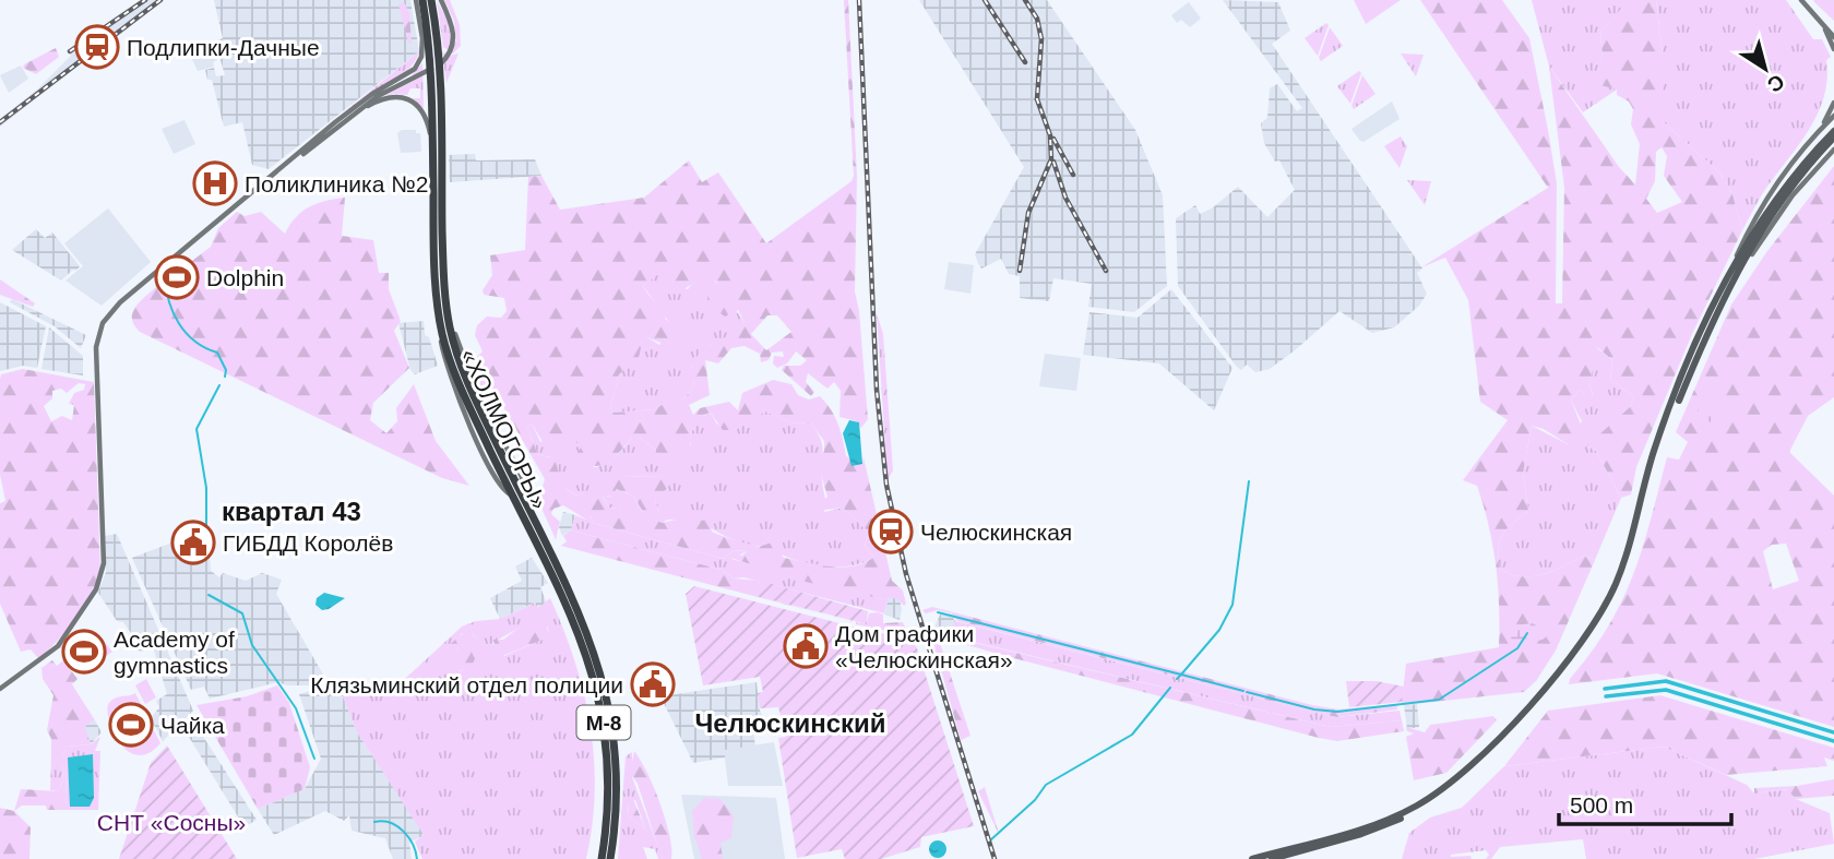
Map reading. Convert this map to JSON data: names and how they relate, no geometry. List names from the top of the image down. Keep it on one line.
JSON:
{"streets":{"highway":["«ХОЛМОГОРЫ»","М-8"]},"districts":["квартал 43","Челюскинский"],"parks":["СНТ «Сосны»"],"places":{"station":["Подлипки-Дачные","Челюскинская"],"hospital":["Поликлиника №2"],"sports":["Dolphin","Academy of gymnastics","Чайка"],"public building":["ГИБДД Королёв","Дом графики «Челюскинская»","Клязьминский отдел полиции"]},"scale_bar":"500 m","north":"bottom right"}
